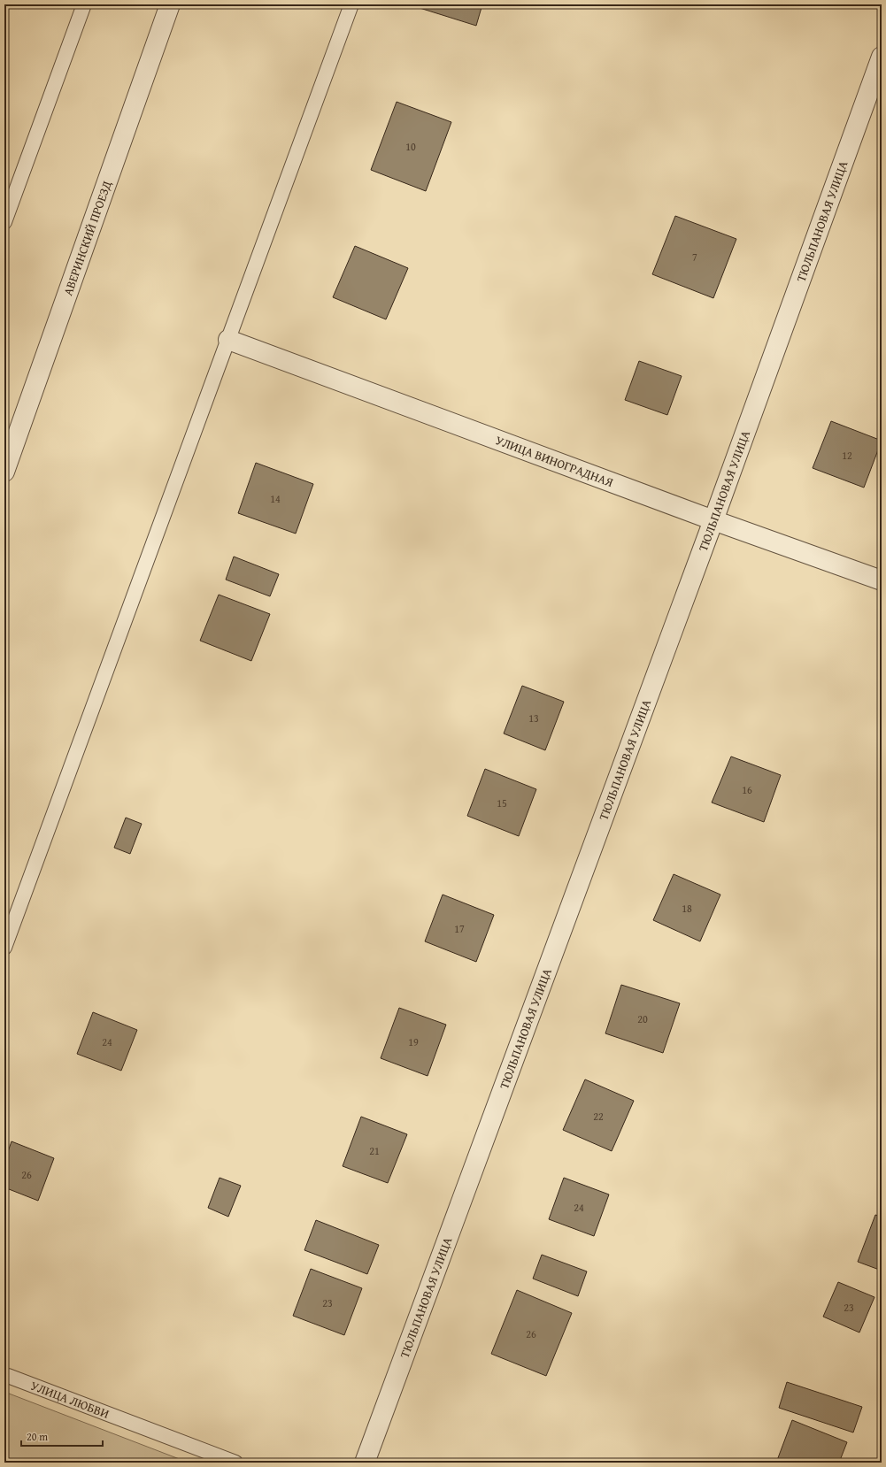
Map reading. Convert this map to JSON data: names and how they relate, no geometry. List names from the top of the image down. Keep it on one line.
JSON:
{"streets":{"street":["ТЮЛЬПАНОВАЯ УЛИЦА","АВЕРИНСКИЙ ПРОЕЗД","УЛИЦА ВИНОГРАДНАЯ"],"lane":["УЛИЦА ЛЮБВИ"]},"crossings":[["ТЮЛЬПАНОВАЯ УЛИЦА","УЛИЦА ВИНОГРАДНАЯ"]],"house_numbers":["10","7","12","14","13","16","15","18","17","20","24","19","22","21","26","24","23","23","26"],"scale_bar":"20 m"}
